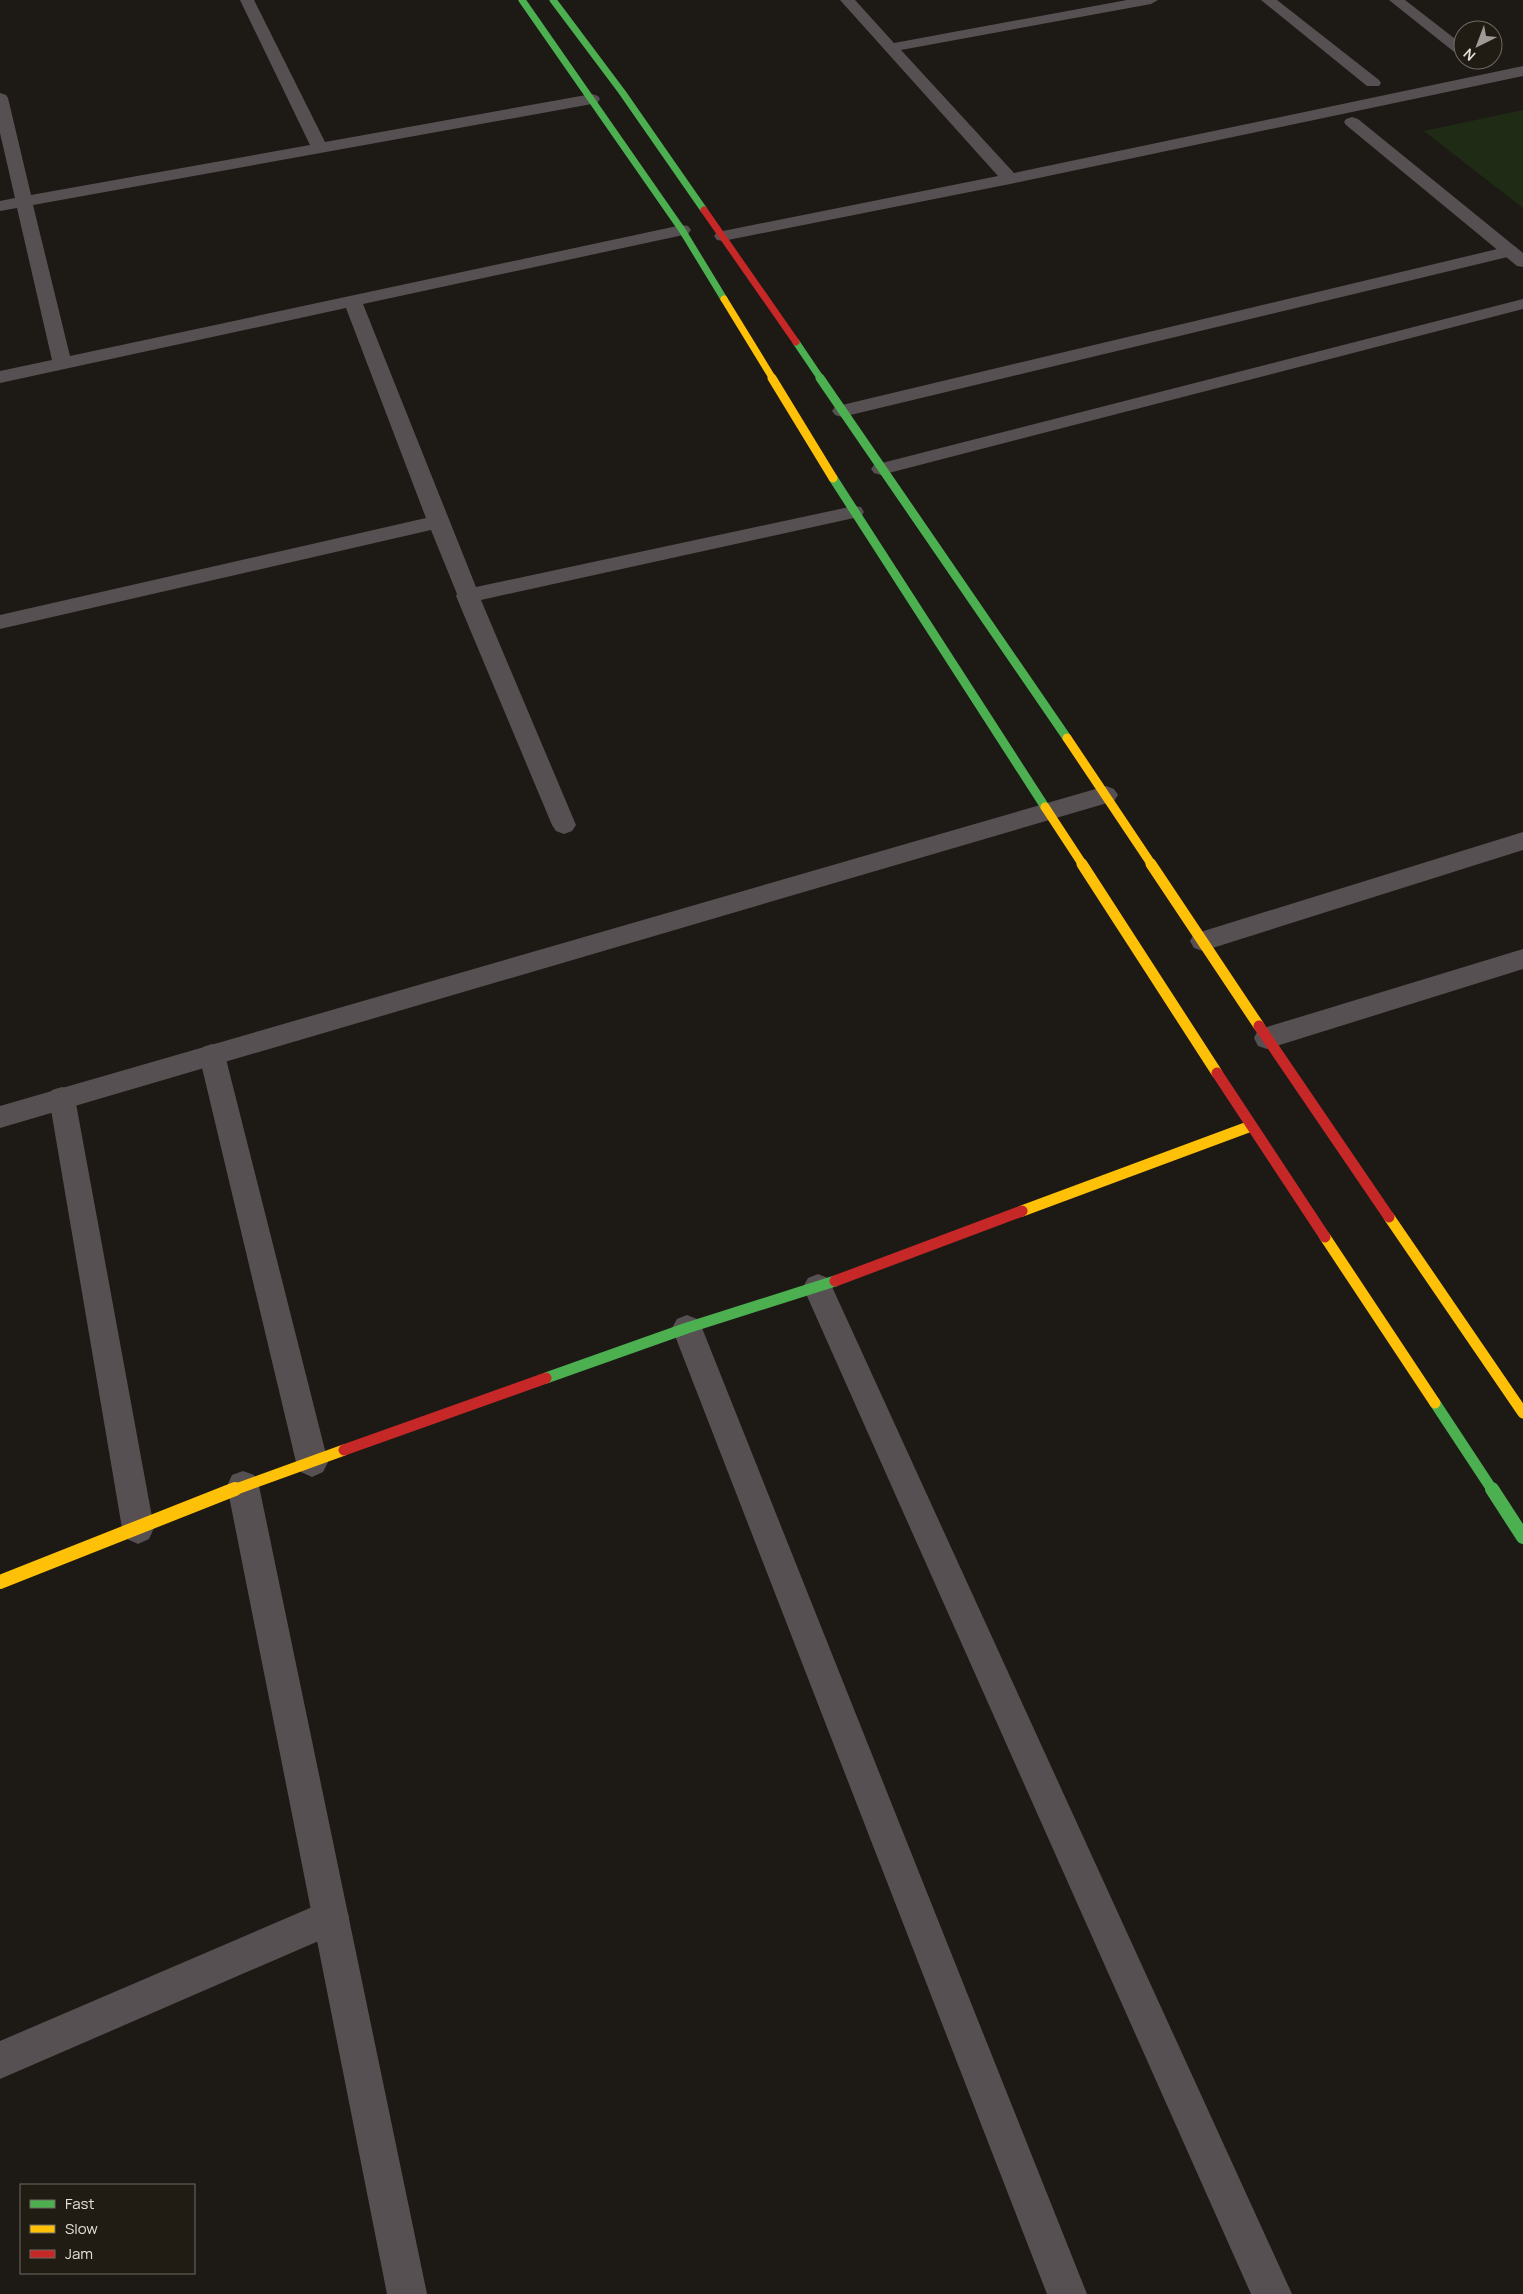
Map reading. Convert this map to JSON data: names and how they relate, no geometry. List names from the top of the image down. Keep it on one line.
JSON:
{"legend":["Fast","Slow","Jam"],"north":"bottom left"}
